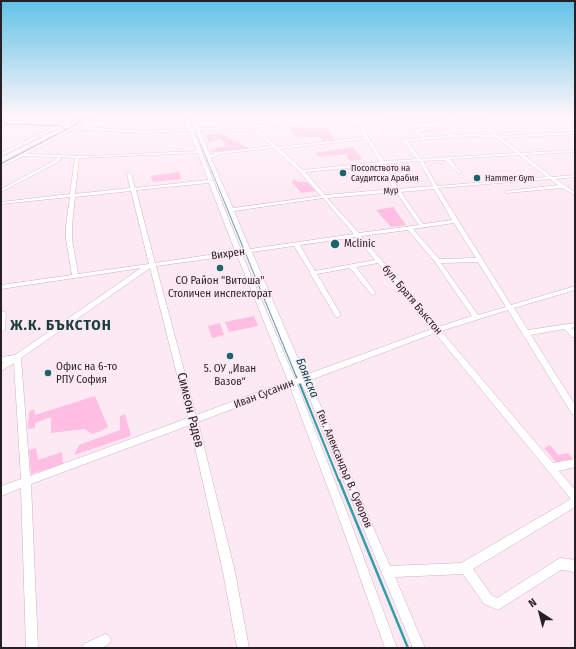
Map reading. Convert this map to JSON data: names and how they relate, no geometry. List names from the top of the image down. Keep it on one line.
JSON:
{"streets":{"street":["Мур","Вихрен","бул. Братя Бъкстон","Иван Сусанин","Симеон Радев","Ген. Александър В. Суворов"]},"crossings":[["Мур","бул. Братя Бъкстон"],["Мур","Ген. Александър В. Суворов"],["Вихрен","бул. Братя Бъкстон"],["Вихрен","Симеон Радев"],["Вихрен","Ген. Александър В. Суворов"],["бул. Братя Бъкстон","Иван Сусанин"],["Иван Сусанин","Симеон Радев"],["Иван Сусанин","Ген. Александър В. Суворов"]],"districts":["Ж.К. БЪКСТОН"],"water":["Боянска"],"places":["Посолството на Саудитска Арабия","Hammer Gym","Mclinic","СО Район \"Витоша\" Столичен инспекторат","5. ОУ „Иван Вазов“","Офис на 6-то РПУ София"],"north":"top left"}
